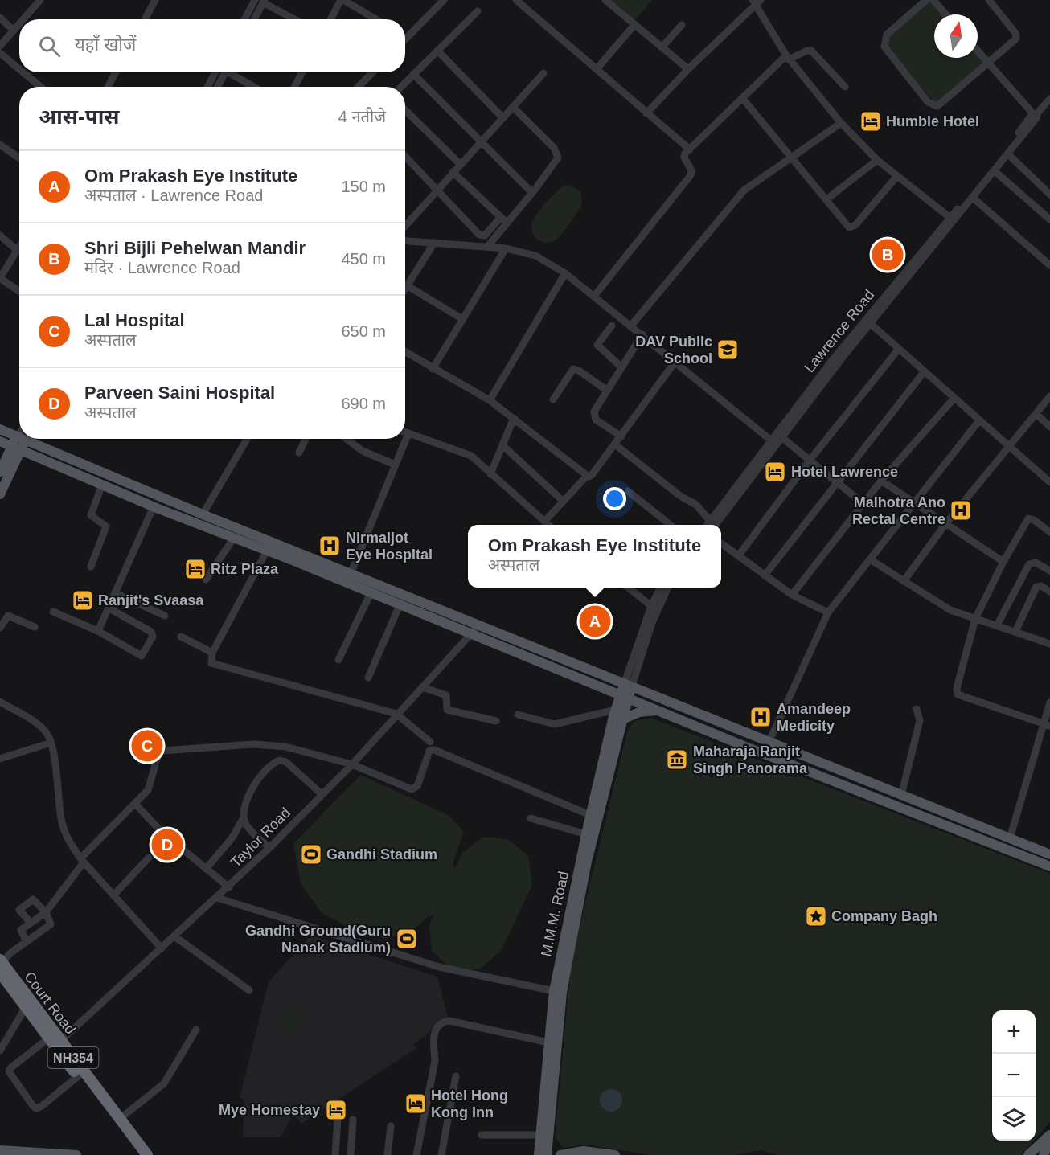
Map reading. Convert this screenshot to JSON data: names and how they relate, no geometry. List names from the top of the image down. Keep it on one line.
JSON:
{"streets":{"highway":["Court Road","NH354"],"main road":["M.M.M. Road"],"street":["Lawrence Road","Taylor Road"]},"crossings":[["Taylor Road","Court Road"]],"places":{"hotel":["Humble Hotel","Hotel Lawrence","Ritz Plaza","Ranjit's Svaasa","Hotel Hong Kong Inn","Mye Homestay"],"school or university":["DAV Public School"],"hospital":["Malhotra Ano Rectal Centre","Nirmaljot Eye Hospital","Amandeep Medicity"],"museum":["Maharaja Ranjit Singh Panorama"],"sports":["Gandhi Stadium","Gandhi Ground(Guru Nanak Stadium)"],"place":["Company Bagh"]},"north":"top","page":{"search":"यहाँ खोजें","heading":["आस-पास","4 नतीजे"],"list":[{"mark":"A","name":"Om Prakash Eye Institute","note":"अस्पताल · Lawrence Road","value":"150 m"},{"mark":"B","name":"Shri Bijli Pehelwan Mandir","note":"मंदिर · Lawrence Road","value":"450 m"},{"mark":"C","name":"Lal Hospital","note":"अस्पताल","value":"650 m"},{"mark":"D","name":"Parveen Saini Hospital","note":"अस्पताल","value":"690 m"}],"pins":["B","A","C","D"],"popup":["Om Prakash Eye Institute","अस्पताल"],"map_buttons":["+","−"]}}
